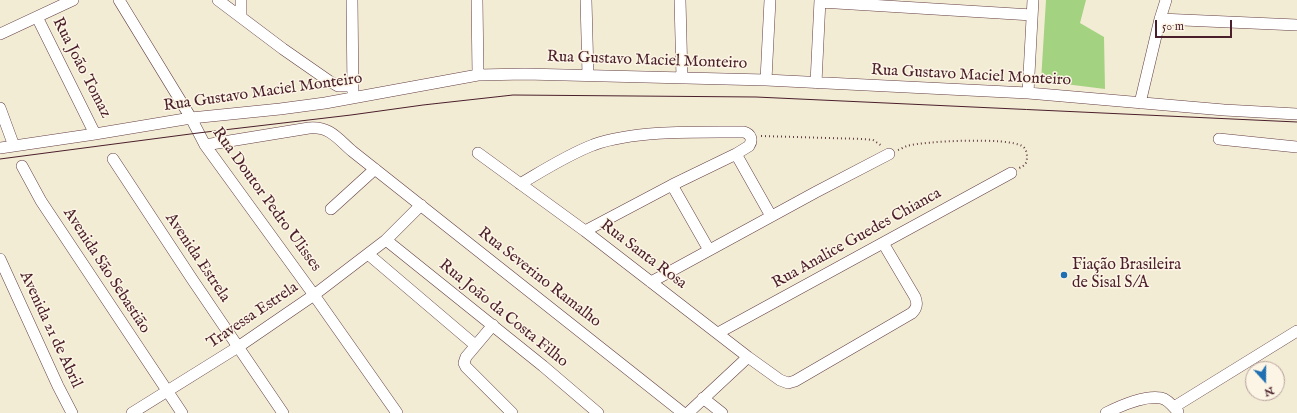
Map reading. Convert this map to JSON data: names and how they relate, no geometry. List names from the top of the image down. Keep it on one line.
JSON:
{"streets":{"street":["Rua Gustavo Maciel Monteiro","Rua João Tomaz","Rua Doutor Pedro Ulisses","Rua Analice Guedes Chianca","Rua Santa Rosa","Avenida Estrela","Avenida São Sebastião","Rua Severino Ramalho","Rua João da Costa Filho","Travessa Estrela","Avenida 21 de Abril"]},"crossings":[["Rua Gustavo Maciel Monteiro","Rua João Tomaz"],["Rua Gustavo Maciel Monteiro","Rua Doutor Pedro Ulisses"],["Rua Doutor Pedro Ulisses","Rua Severino Ramalho"],["Rua Doutor Pedro Ulisses","Travessa Estrela"],["Rua Analice Guedes Chianca","Rua Santa Rosa"],["Avenida Estrela","Travessa Estrela"],["Avenida São Sebastião","Travessa Estrela"],["Rua Severino Ramalho","Travessa Estrela"],["Rua João da Costa Filho","Travessa Estrela"]],"places":["Fiação Brasileira de Sisal S/A"],"scale_bar":"50 m","north":"bottom"}
